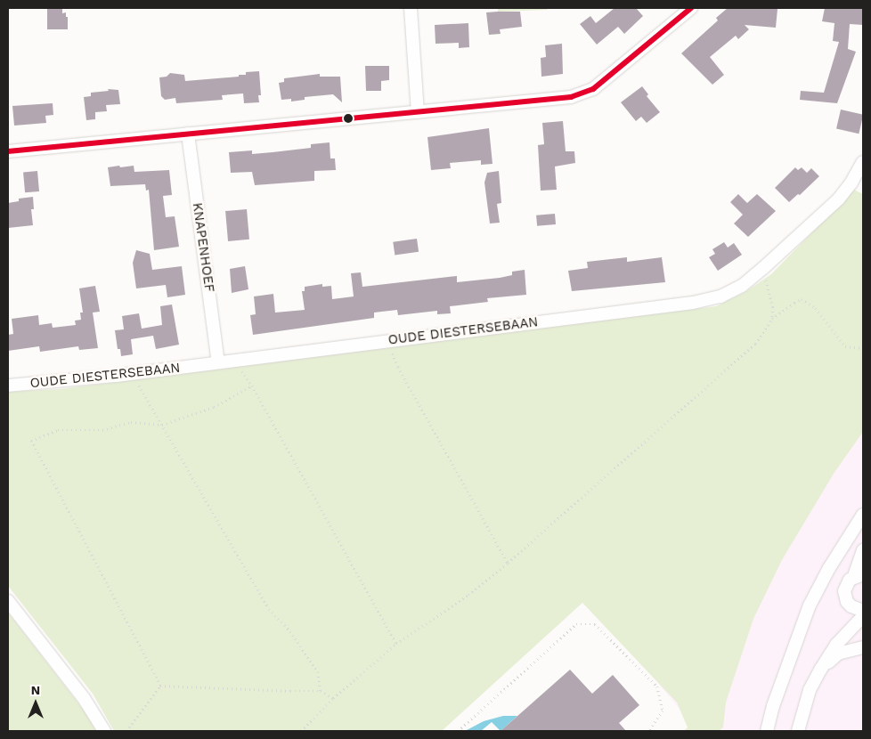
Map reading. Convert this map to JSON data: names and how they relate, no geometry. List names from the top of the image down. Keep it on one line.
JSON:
{"streets":{"street":["KNAPENHOEF","OUDE DIESTERSEBAAN"]},"crossings":[["KNAPENHOEF","OUDE DIESTERSEBAAN"]],"north":"top"}
